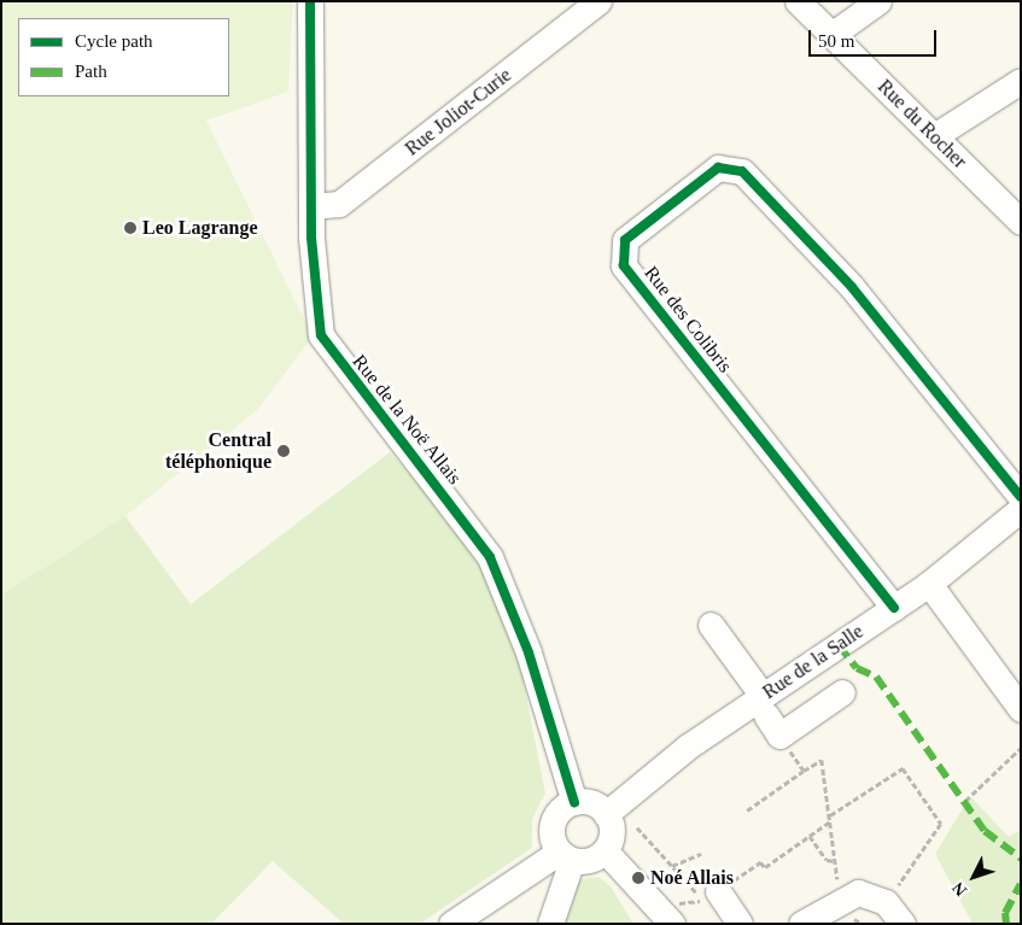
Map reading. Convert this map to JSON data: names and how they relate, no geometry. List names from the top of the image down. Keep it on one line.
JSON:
{"streets":{"street":["Rue Joliot-Curie","Rue du Rocher","Rue des Colibris","Rue de la Noë Allais","Rue de la Salle"]},"crossings":[["Rue Joliot-Curie","Rue de la Noë Allais"],["Rue des Colibris","Rue de la Salle"],["Rue de la Noë Allais","Rue de la Salle"]],"places":["Leo Lagrange","Central téléphonique","Noé Allais"],"legend":["Cycle path","Path"],"scale_bar":"50 m","north":"bottom left"}
